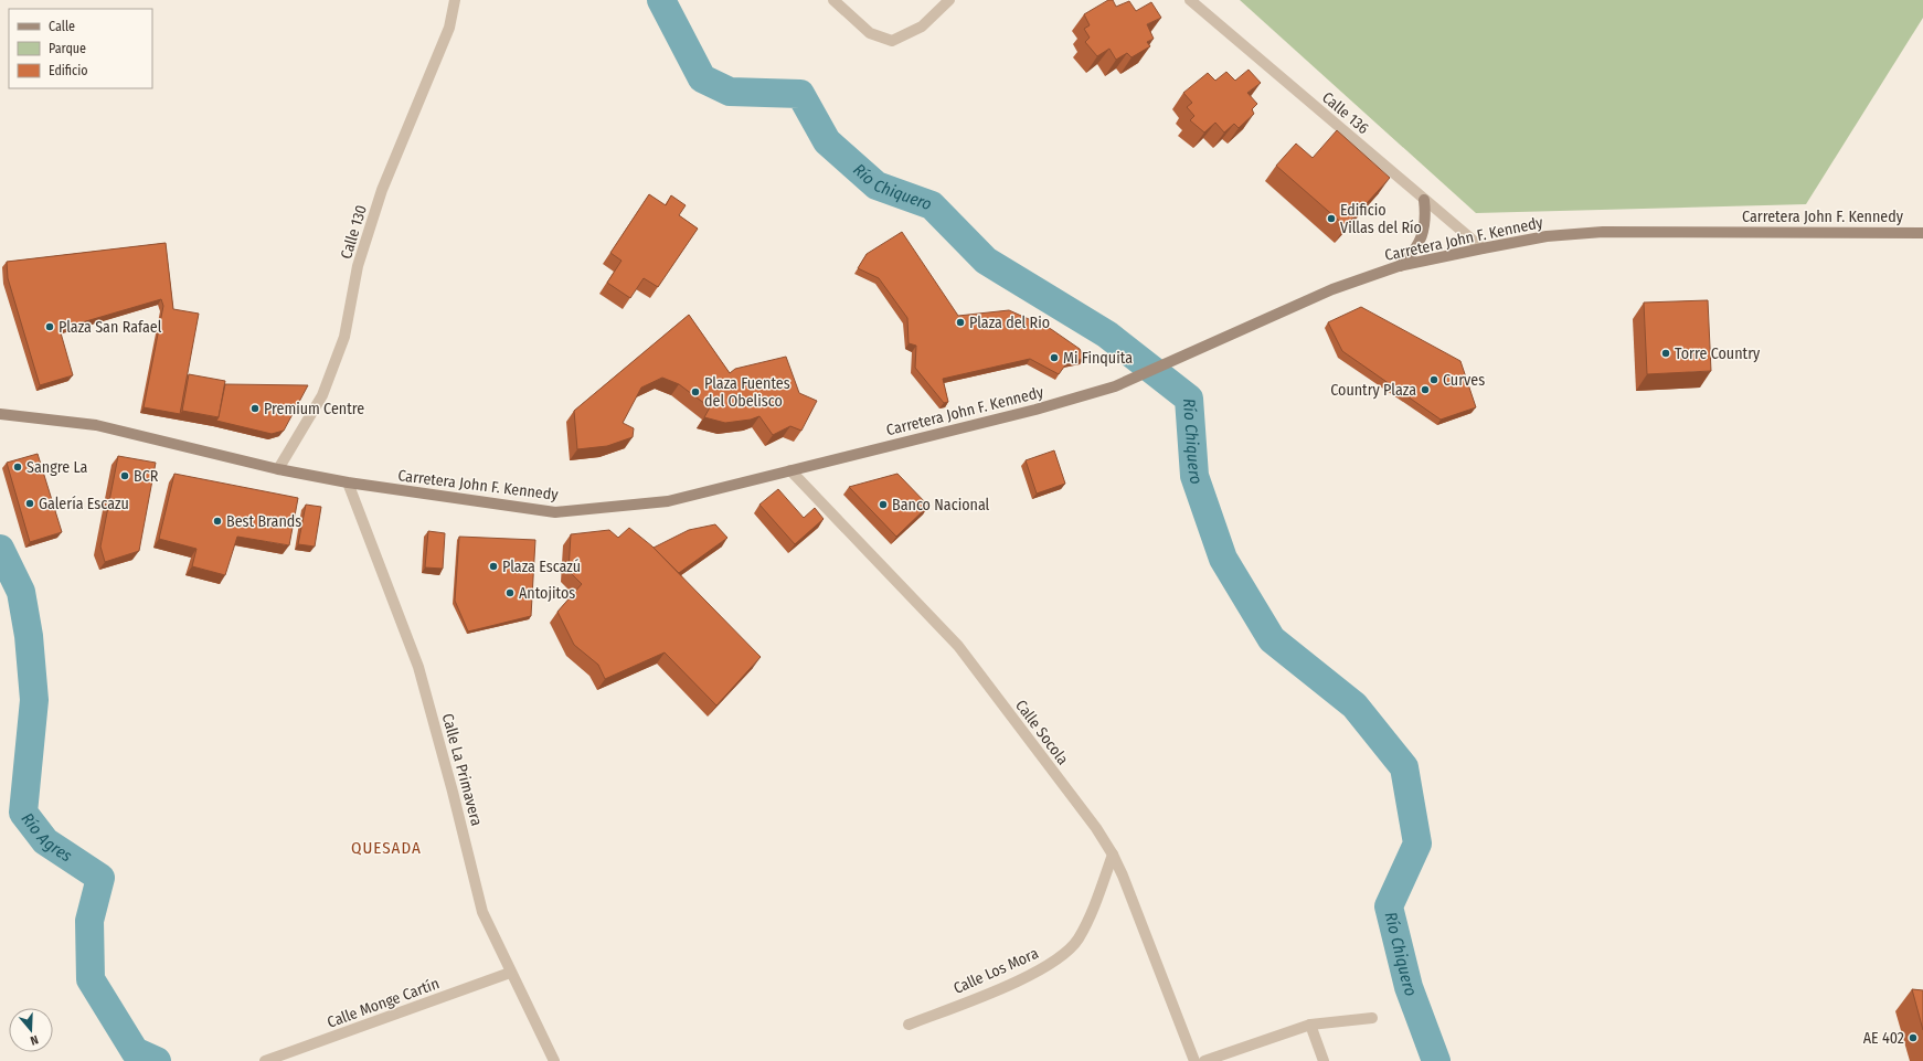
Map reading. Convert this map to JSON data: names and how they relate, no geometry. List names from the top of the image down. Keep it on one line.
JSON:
{"streets":{"main road":["Carretera John F. Kennedy"],"street":["Calle 136","Calle 130","Calle Socola","Calle La Primavera","Calle Los Mora","Calle Monge Cartín"]},"crossings":[["Calle 136","Carretera John F. Kennedy"],["Carretera John F. Kennedy","Calle 130"],["Carretera John F. Kennedy","Calle Socola"],["Carretera John F. Kennedy","Calle La Primavera"],["Calle Socola","Calle Los Mora"],["Calle La Primavera","Calle Monge Cartín"]],"districts":["QUESADA"],"water":["Río Chiquero","Río Agres"],"places":["Edificio Villas del Río","Plaza del Rio","Plaza San Rafael","Torre Country","Mi Finquita","Curves","Country Plaza","Plaza Fuentes del Obelisco","Premium Centre","Sangre La","BCR","Galería Escazu","Banco Nacional","Best Brands","Plaza Escazú","Antojitos","AE 402"],"legend":["Calle","Parque","Edificio"],"north":"bottom"}
